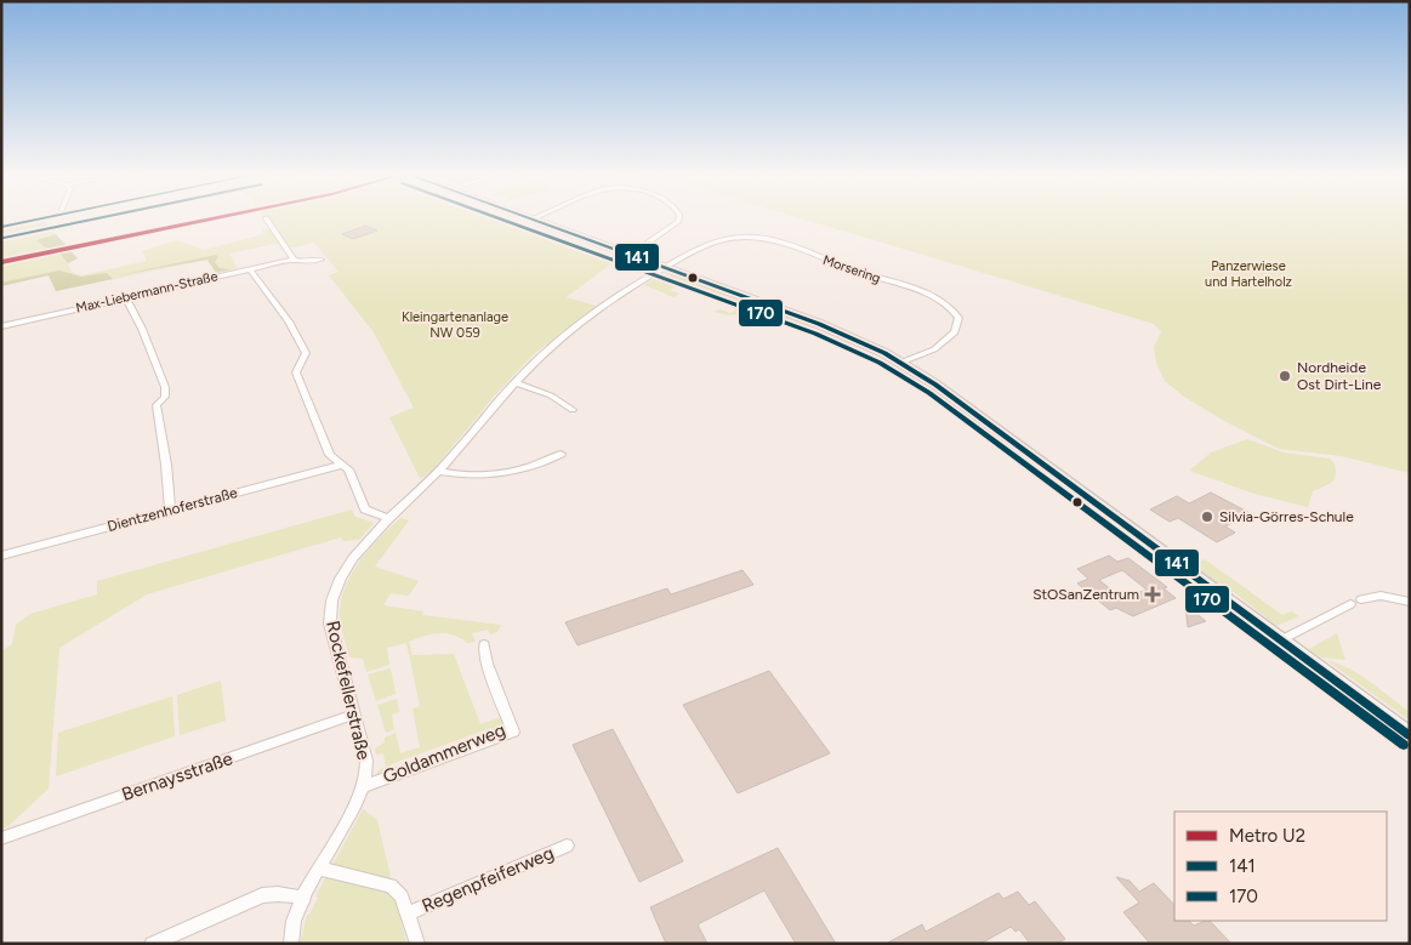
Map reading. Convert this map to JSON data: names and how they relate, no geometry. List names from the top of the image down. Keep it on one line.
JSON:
{"streets":{"street":["Morsering","Max-Liebermann-Straße","Dientzenhoferstraße","Rockefellerstraße","Goldammerweg","Bernaysstraße","Regenpfeiferweg"]},"crossings":[["Morsering","Rockefellerstraße"],["Rockefellerstraße","Goldammerweg"],["Rockefellerstraße","Bernaysstraße"]],"parks":["Panzerwiese und Hartelholz","Kleingartenanlage NW 059"],"places":{"other":["Nordheide Ost Dirt-Line","Silvia-Görres-Schule"],"health":["StOSanZentrum"]},"lines":["metro line U2","transit line 141","transit line 170"],"legend":["Metro U2","141","170"]}
